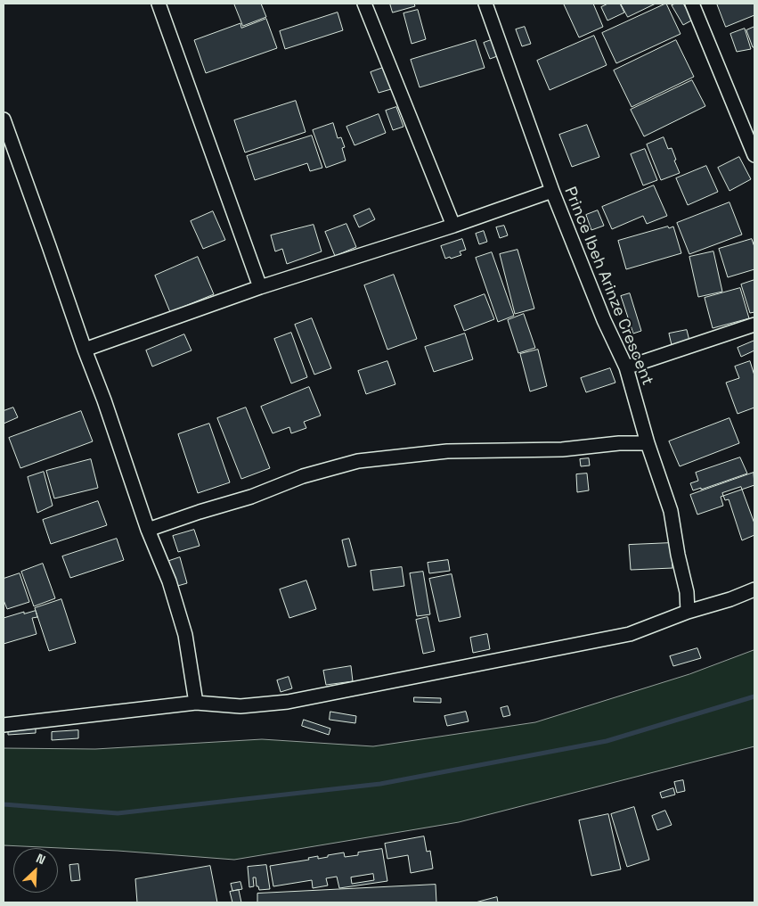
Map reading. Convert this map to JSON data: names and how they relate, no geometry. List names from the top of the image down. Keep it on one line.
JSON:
{"streets":{"street":["Prince Ibeh Arinze Crescent"]},"north":"top right"}
